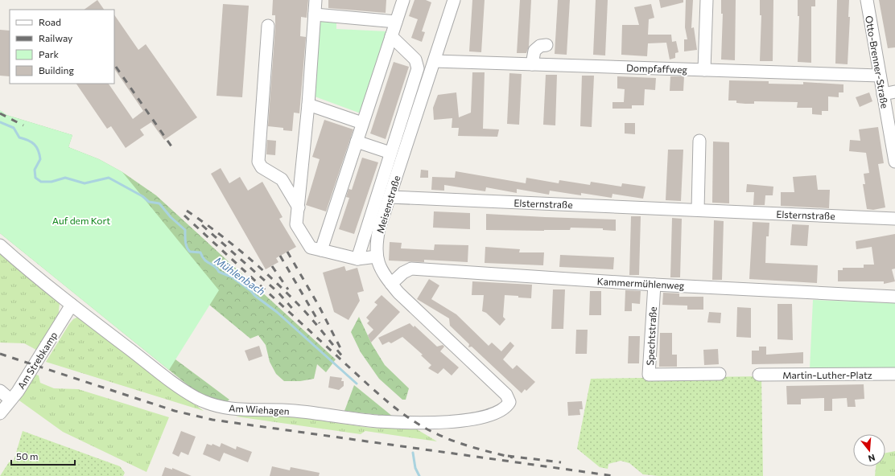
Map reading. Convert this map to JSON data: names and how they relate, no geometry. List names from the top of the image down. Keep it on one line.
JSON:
{"streets":{"street":["Otto-Brenner-Straße","Dompfaffweg","Elsternstraße","Meisenstraße","Kammermühlenweg","Spechtstraße","Am Strebkamp","Martin-Luther-Platz","Am Wiehagen"]},"crossings":[["Otto-Brenner-Straße","Dompfaffweg"],["Dompfaffweg","Meisenstraße"],["Elsternstraße","Meisenstraße"],["Meisenstraße","Kammermühlenweg"],["Meisenstraße","Am Wiehagen"],["Kammermühlenweg","Spechtstraße"],["Am Strebkamp","Am Wiehagen"]],"water":["Mühlenbach"],"parks":["Auf dem Kort"],"legend":["Road","Railway","Park","Building"],"scale_bar":"50 m","north":"bottom"}
